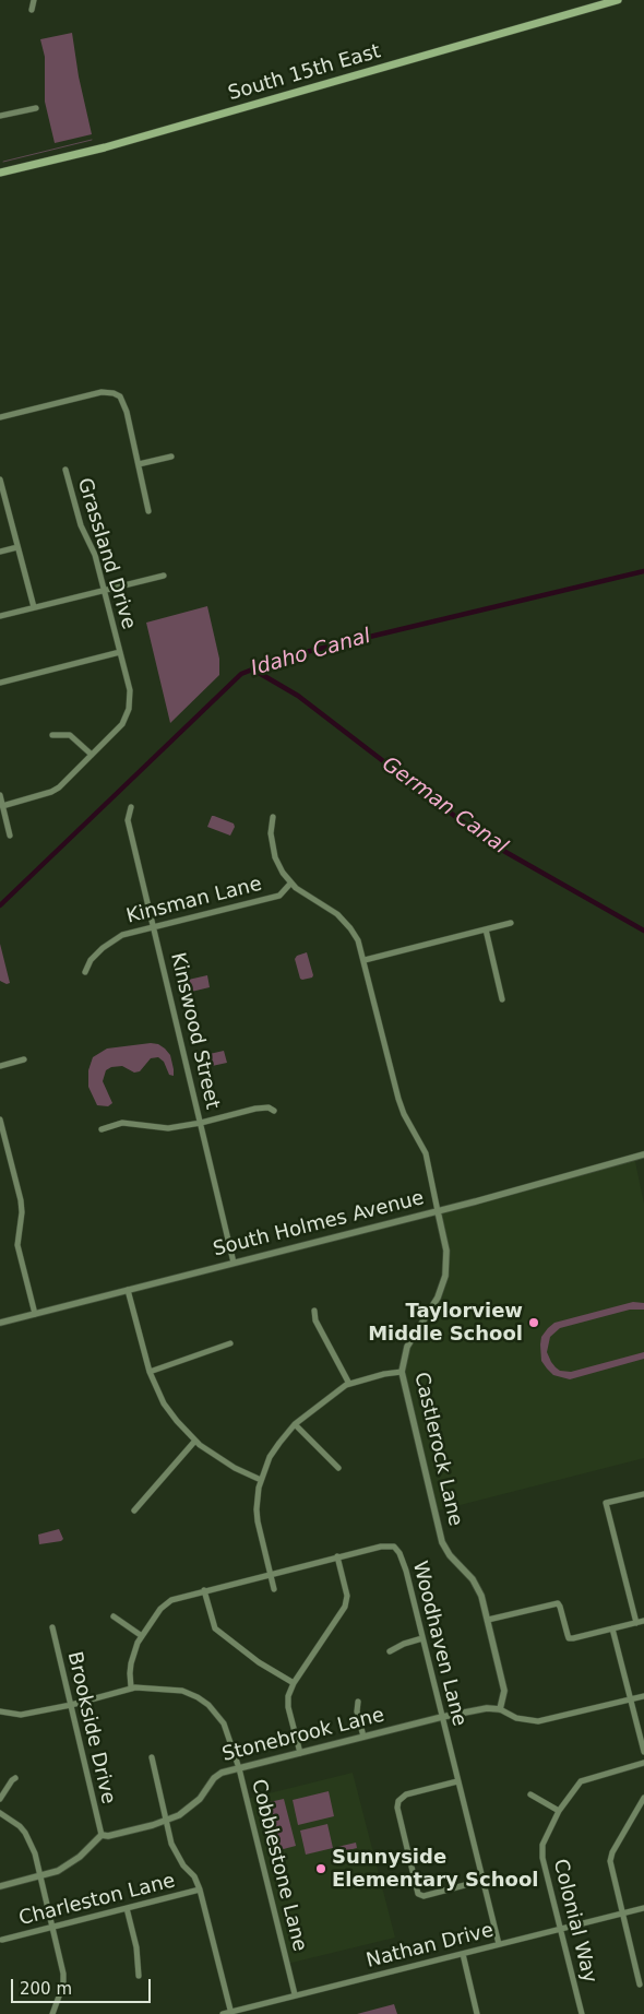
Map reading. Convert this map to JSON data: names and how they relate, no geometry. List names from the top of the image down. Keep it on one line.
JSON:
{"streets":{"main road":["South 15th East"],"street":["Grassland Drive","Kinsman Lane","Kinswood Street","South Holmes Avenue","Castlerock Lane","Woodhaven Lane","Brookside Drive","Stonebrook Lane","Cobblestone Lane","Charleston Lane","Colonial Way","Nathan Drive"]},"crossings":[["Kinsman Lane","Kinswood Street"],["Kinsman Lane","Castlerock Lane"],["Kinswood Street","South Holmes Avenue"],["South Holmes Avenue","Castlerock Lane"],["Castlerock Lane","Stonebrook Lane"],["Woodhaven Lane","Stonebrook Lane"],["Woodhaven Lane","Cobblestone Lane"],["Woodhaven Lane","Nathan Drive"],["Brookside Drive","Stonebrook Lane"],["Brookside Drive","Cobblestone Lane"],["Stonebrook Lane","Cobblestone Lane"],["Cobblestone Lane","Nathan Drive"],["Colonial Way","Nathan Drive"]],"water":["Idaho Canal","German Canal"],"places":["Taylorview Middle School","Sunnyside Elementary School"],"scale_bar":"200 m"}
